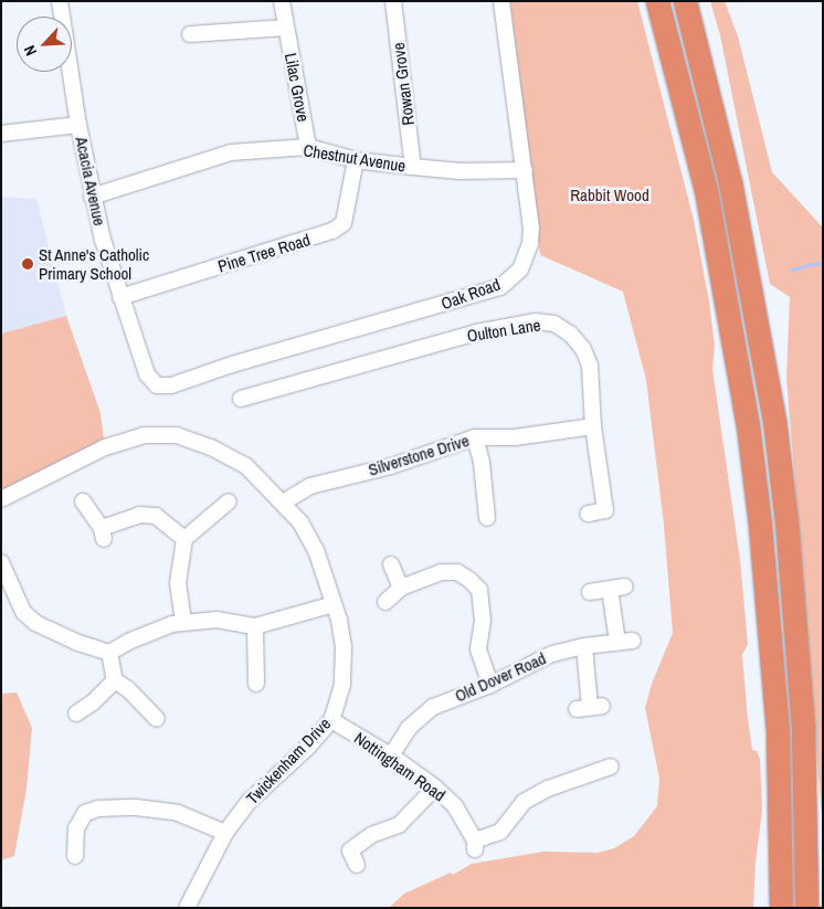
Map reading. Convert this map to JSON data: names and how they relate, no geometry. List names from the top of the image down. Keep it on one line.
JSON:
{"streets":{"street":["Rowan Grove","Lilac Grove","Chestnut Avenue","Acacia Avenue","Pine Tree Road","Oak Road","Oulton Lane","Silverstone Drive","Old Dover Road","Twickenham Drive","Nottingham Road"]},"crossings":[["Rowan Grove","Chestnut Avenue"],["Lilac Grove","Chestnut Avenue"],["Chestnut Avenue","Acacia Avenue"],["Chestnut Avenue","Pine Tree Road"],["Chestnut Avenue","Oak Road"],["Acacia Avenue","Pine Tree Road"],["Acacia Avenue","Oak Road"],["Oulton Lane","Silverstone Drive"],["Silverstone Drive","Twickenham Drive"],["Old Dover Road","Nottingham Road"],["Twickenham Drive","Nottingham Road"]],"parks":["Rabbit Wood"],"places":["St Anne's Catholic Primary School"],"north":"bottom left"}
